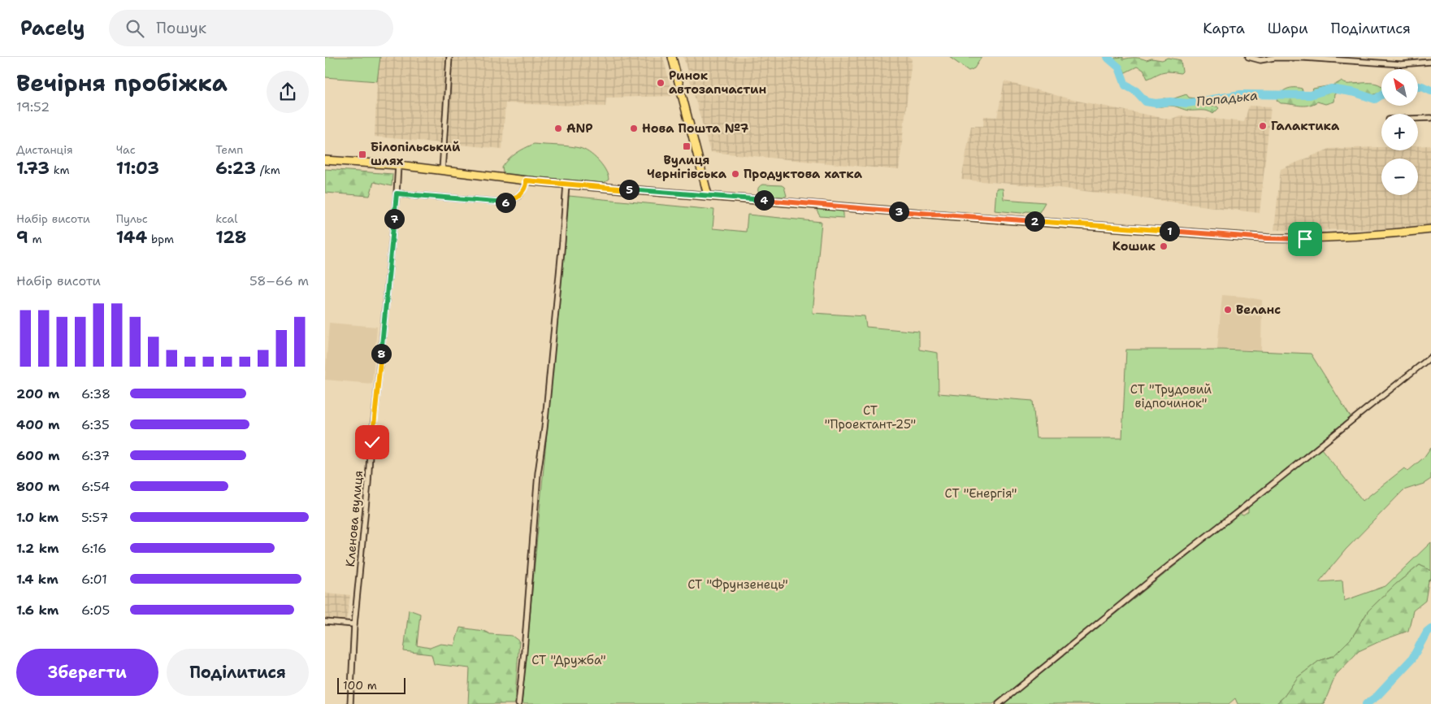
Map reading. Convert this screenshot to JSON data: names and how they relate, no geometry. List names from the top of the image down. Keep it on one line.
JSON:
{"streets":{"street":["Кленова вулиця"]},"water":["Попадька"],"parks":["СТ \"Трудовий відпочинок\"","СТ \"Проектант-25\"","СТ \"Енергія\"","СТ \"Фрунзенець\"","СТ \"Дружба\""],"places":{"other":["Ринок автозапчастин","Галактика","ANP","Нова Пошта №7","Продуктова хатка","Кошик","Веланс"],"transit":["Вулиця Чернігівська","Білопільський шлях"]},"scale_bar":"100 m","north":"top left","page":{"header":"Pacely","search":"Пошук","nav":["Карта","Шари","Поділитися"],"heading":["Вечірня пробіжка","19:52"],"map_buttons":["+","−"],"stats":[["Дистанція","1.73 km"],["Час","11:03"],["Темп","6:23 /km"],["Набір висоти","9 m"],["Пульс","144 bpm"],["kcal","128"]],"pins":["5","4","6","3","7","2","1","8"],"chart":["Набір висоти","58–66 m"],"list":[{"name":"200 m","note":"6:38"},{"name":"400 m","note":"6:35"},{"name":"600 m","note":"6:37"},{"name":"800 m","note":"6:54"},{"name":"1.0 km","note":"5:57"},{"name":"1.2 km","note":"6:16"},{"name":"1.4 km","note":"6:01"},{"name":"1.6 km","note":"6:05"}],"buttons":["Зберегти","Поділитися"],"scale":"100 m"}}
